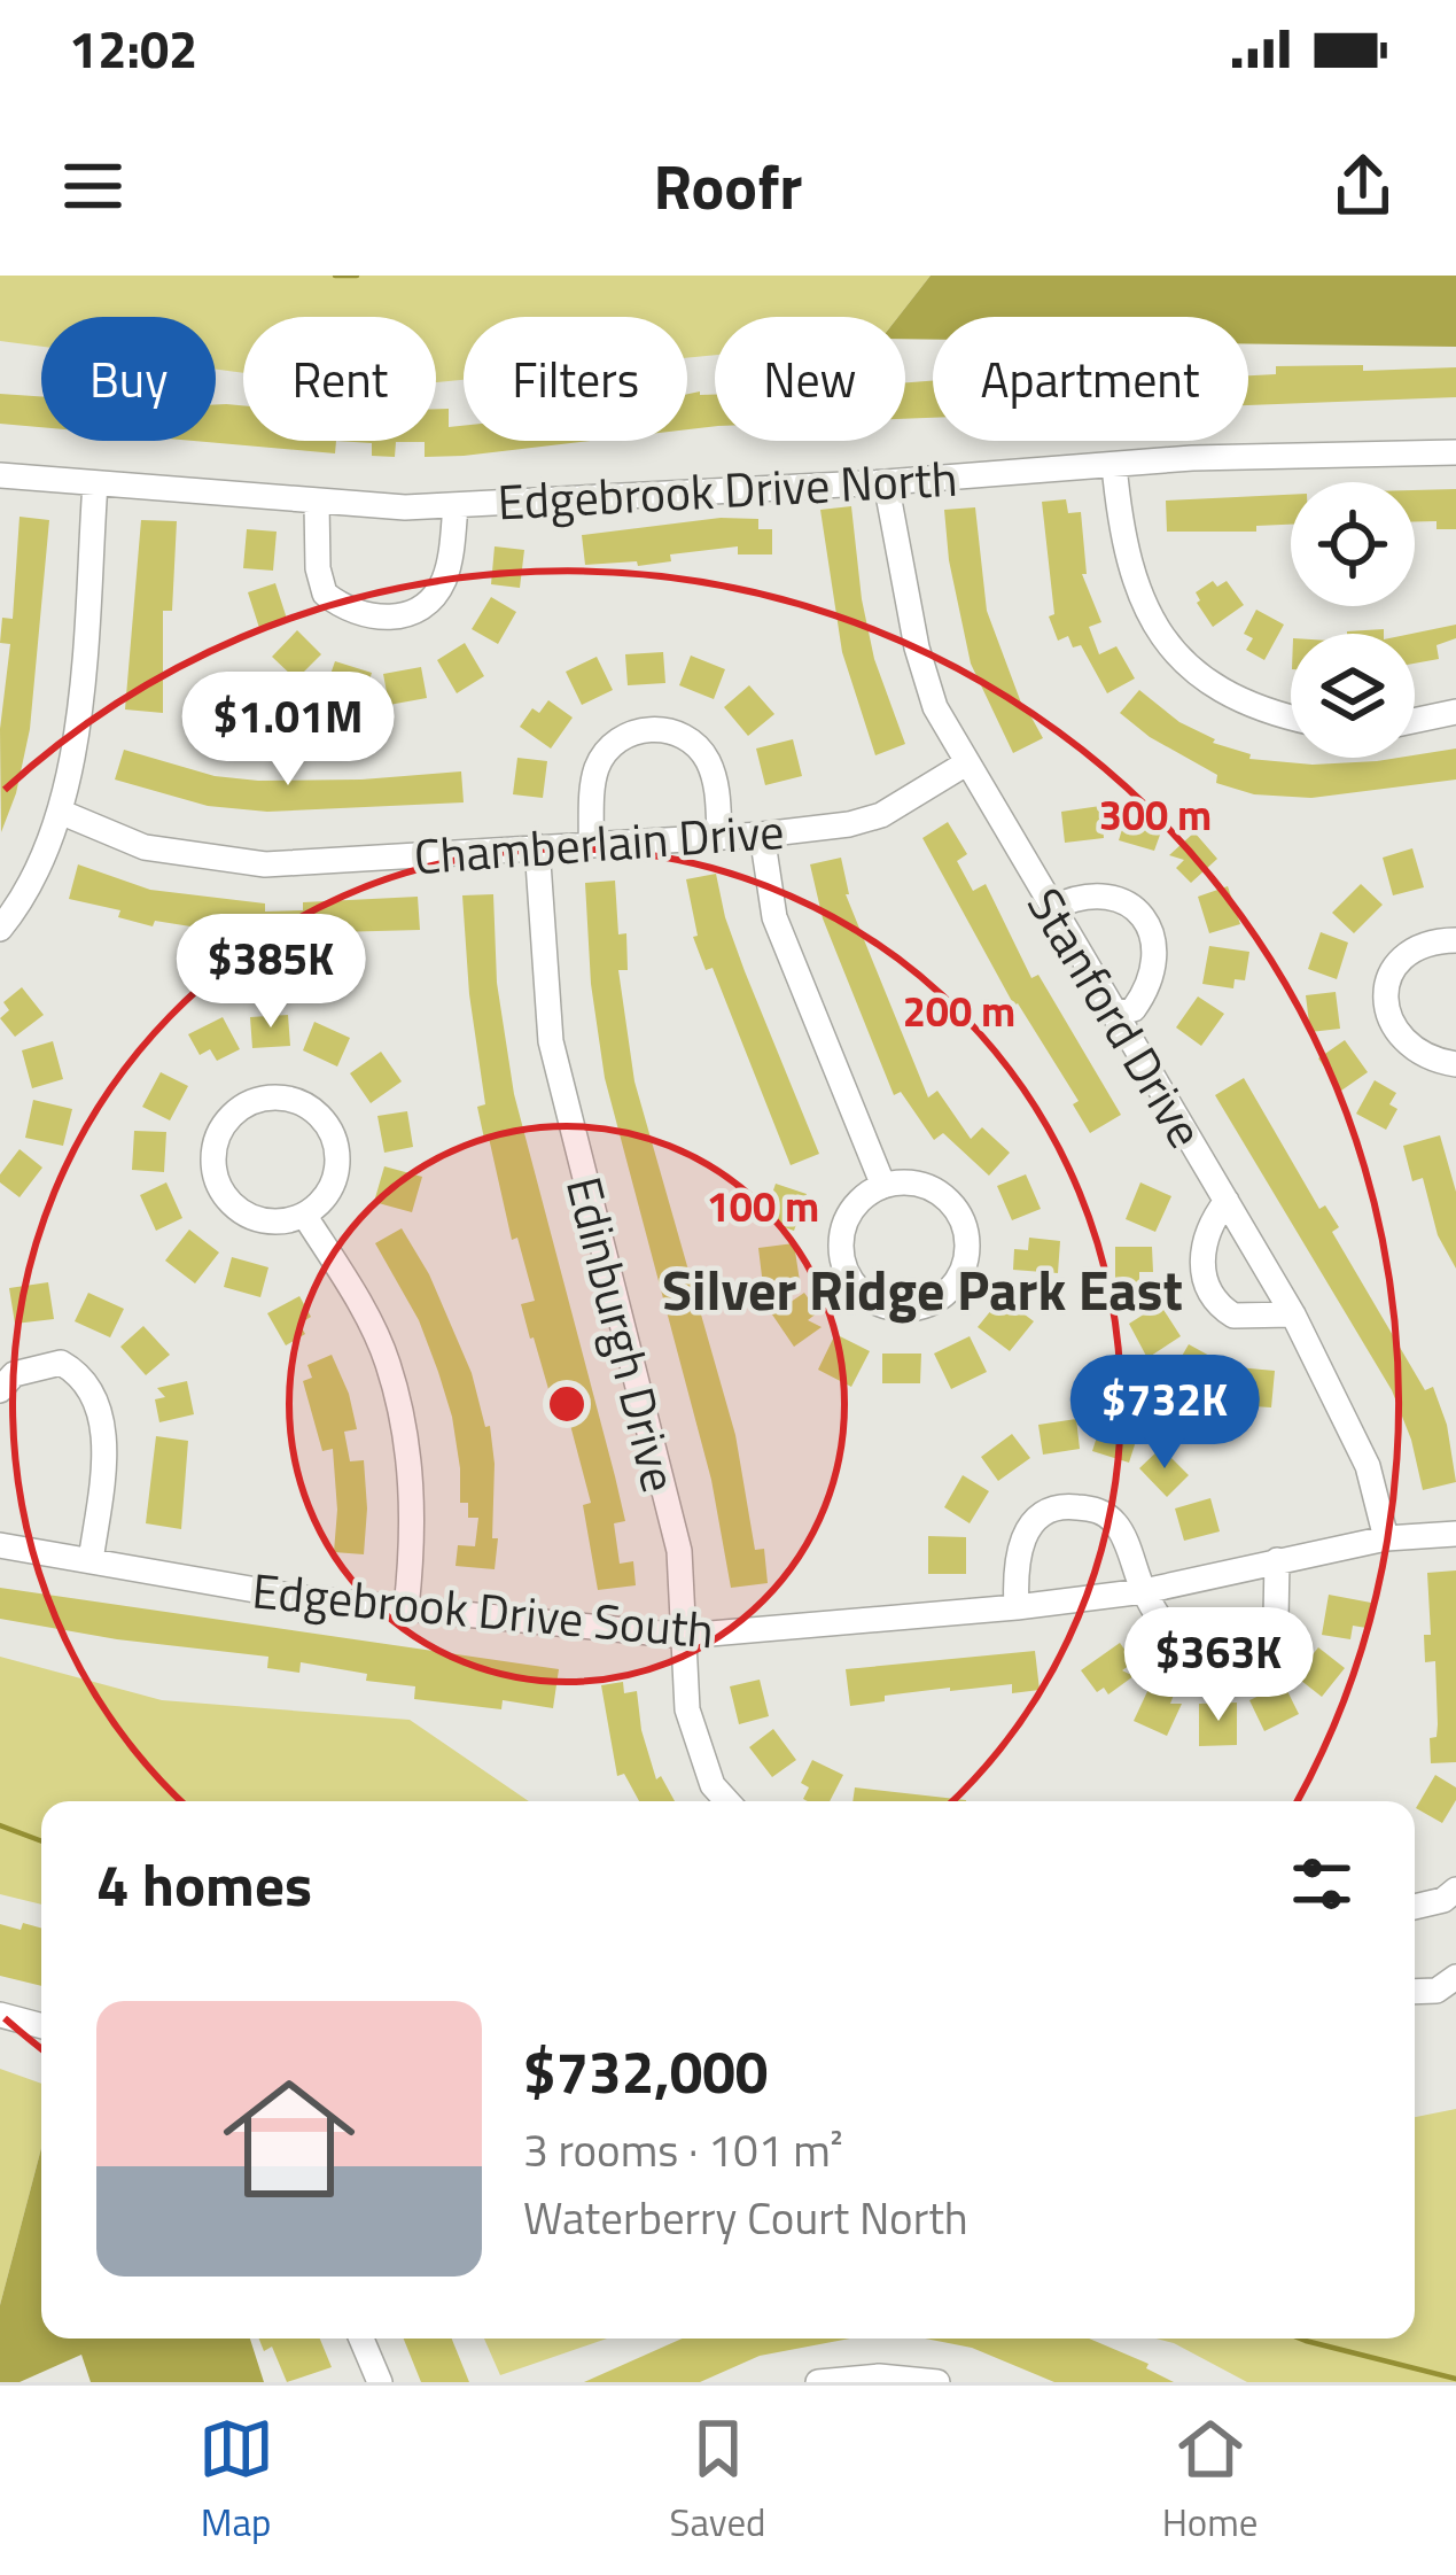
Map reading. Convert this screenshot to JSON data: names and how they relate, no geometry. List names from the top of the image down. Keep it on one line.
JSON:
{"streets":{"street":["Edgebrook Drive North","Chamberlain Drive","Stanford Drive","Edinburgh Drive","Edgebrook Drive South"]},"crossings":[["Edgebrook Drive North","Stanford Drive"],["Chamberlain Drive","Stanford Drive"],["Chamberlain Drive","Edinburgh Drive"],["Stanford Drive","Edgebrook Drive South"],["Edinburgh Drive","Edgebrook Drive South"]],"districts":["Silver Ridge Park East"],"page":{"status":"12:02","header":"Roofr","chip":["Buy","Rent","Filters","New","Apartment"],"price":["$1.01M","$385K","$732K","$363K"],"heading":"4 homes","list":[{"name":"$732,000","note":"3 rooms · 101 m² · Waterberry Court North"}],"tabs":["Map","Saved","Home"]},"rings":["300 m","200 m","100 m"]}
